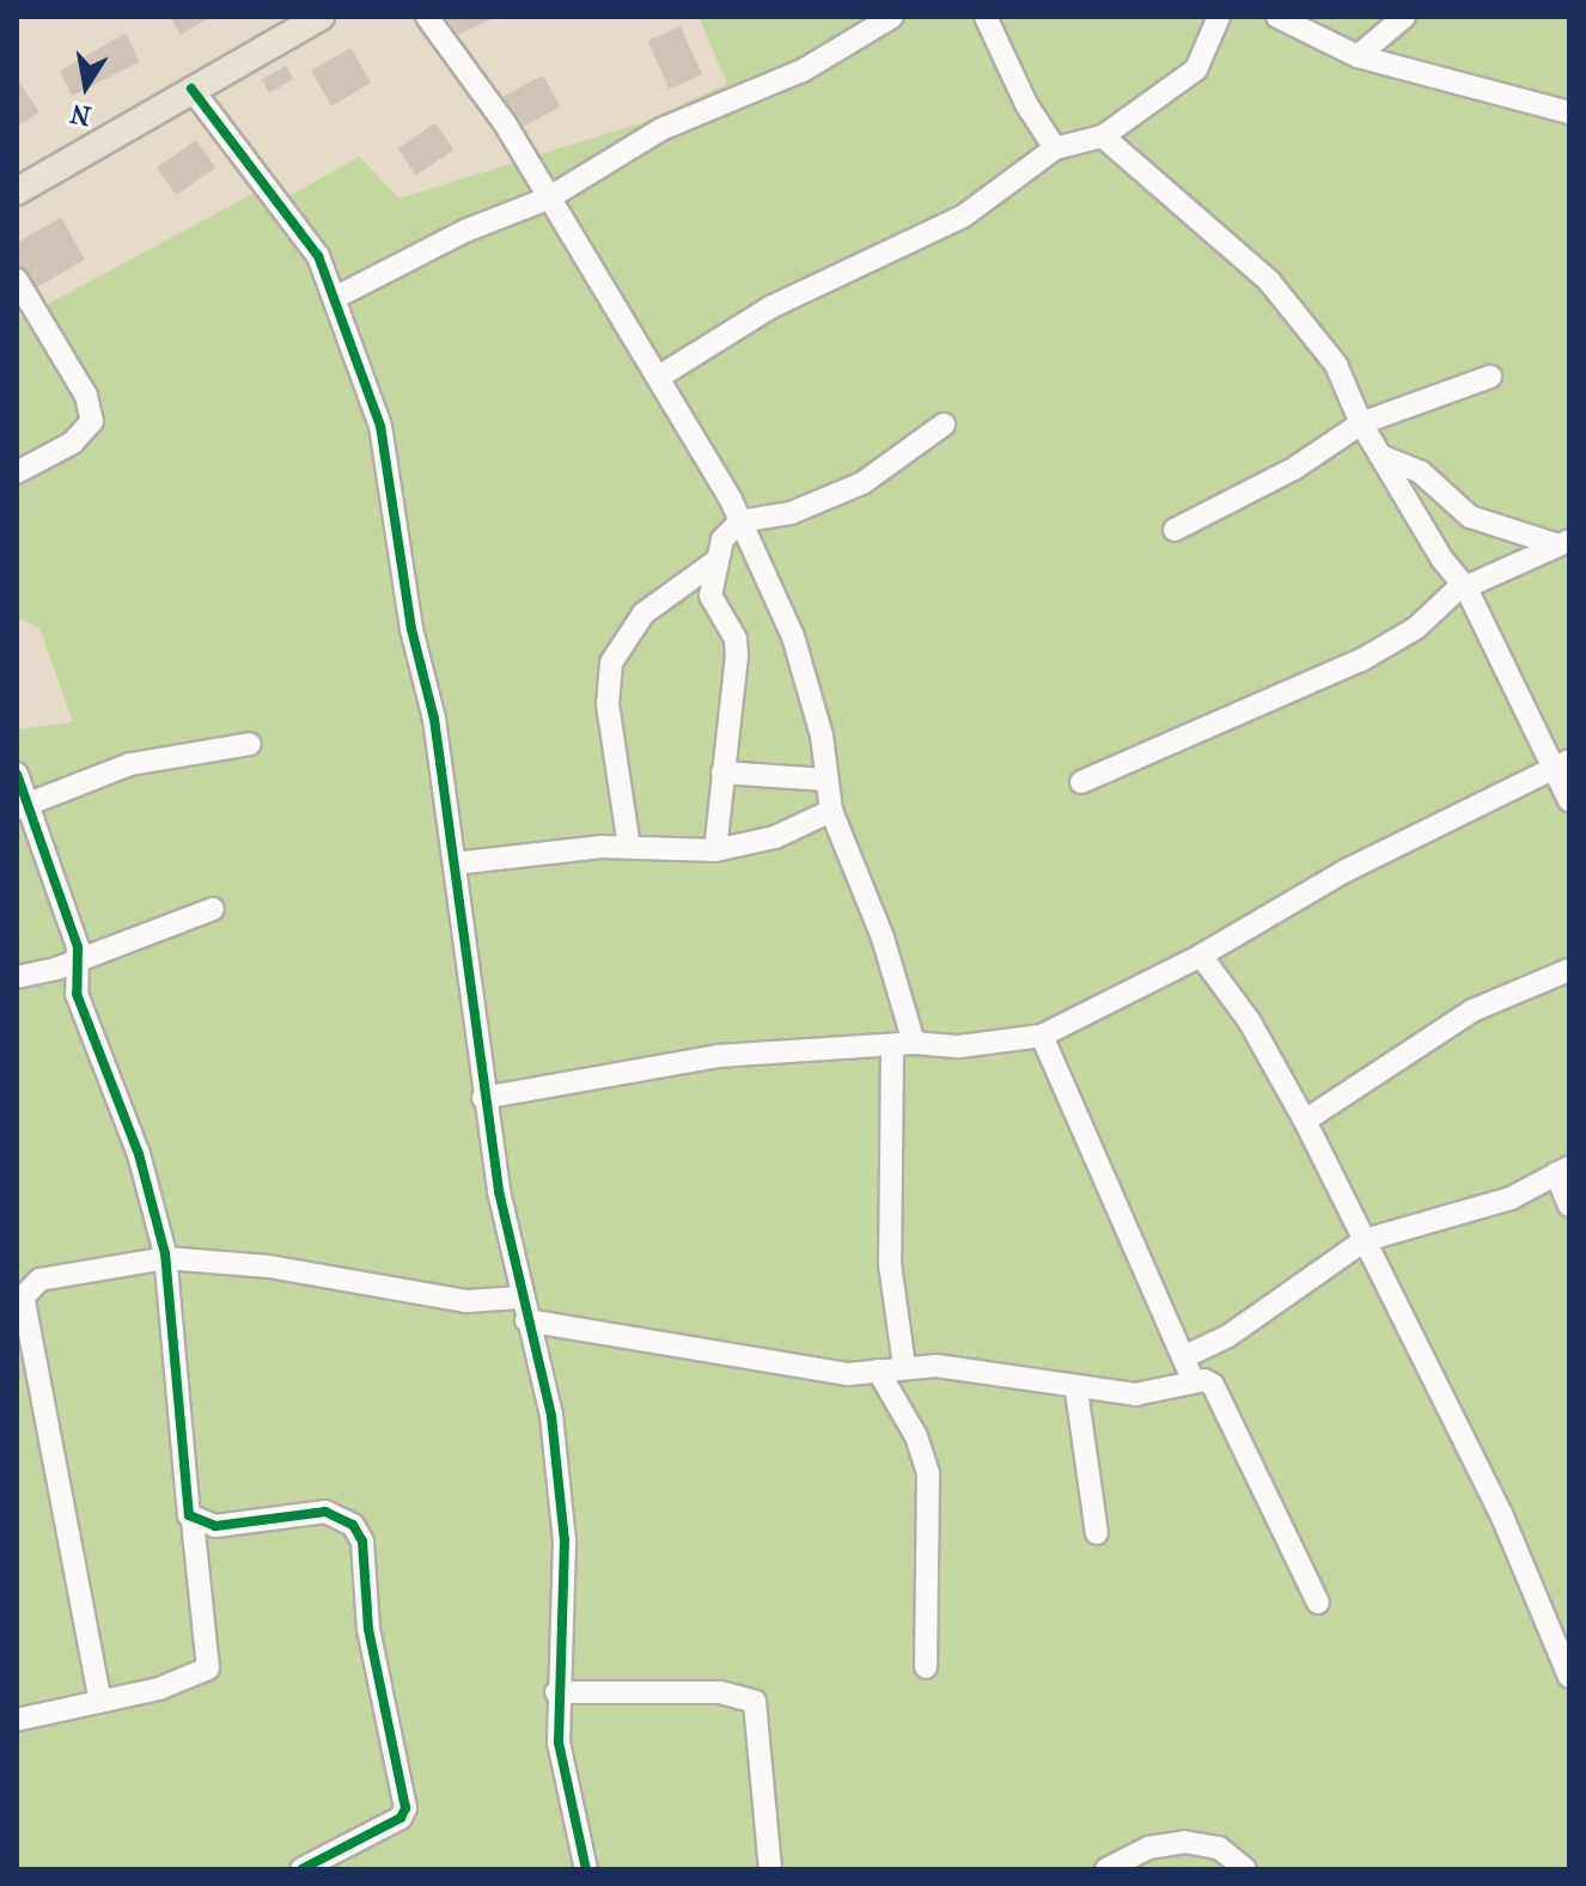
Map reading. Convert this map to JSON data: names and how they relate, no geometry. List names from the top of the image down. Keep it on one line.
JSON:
{"north":"bottom"}
